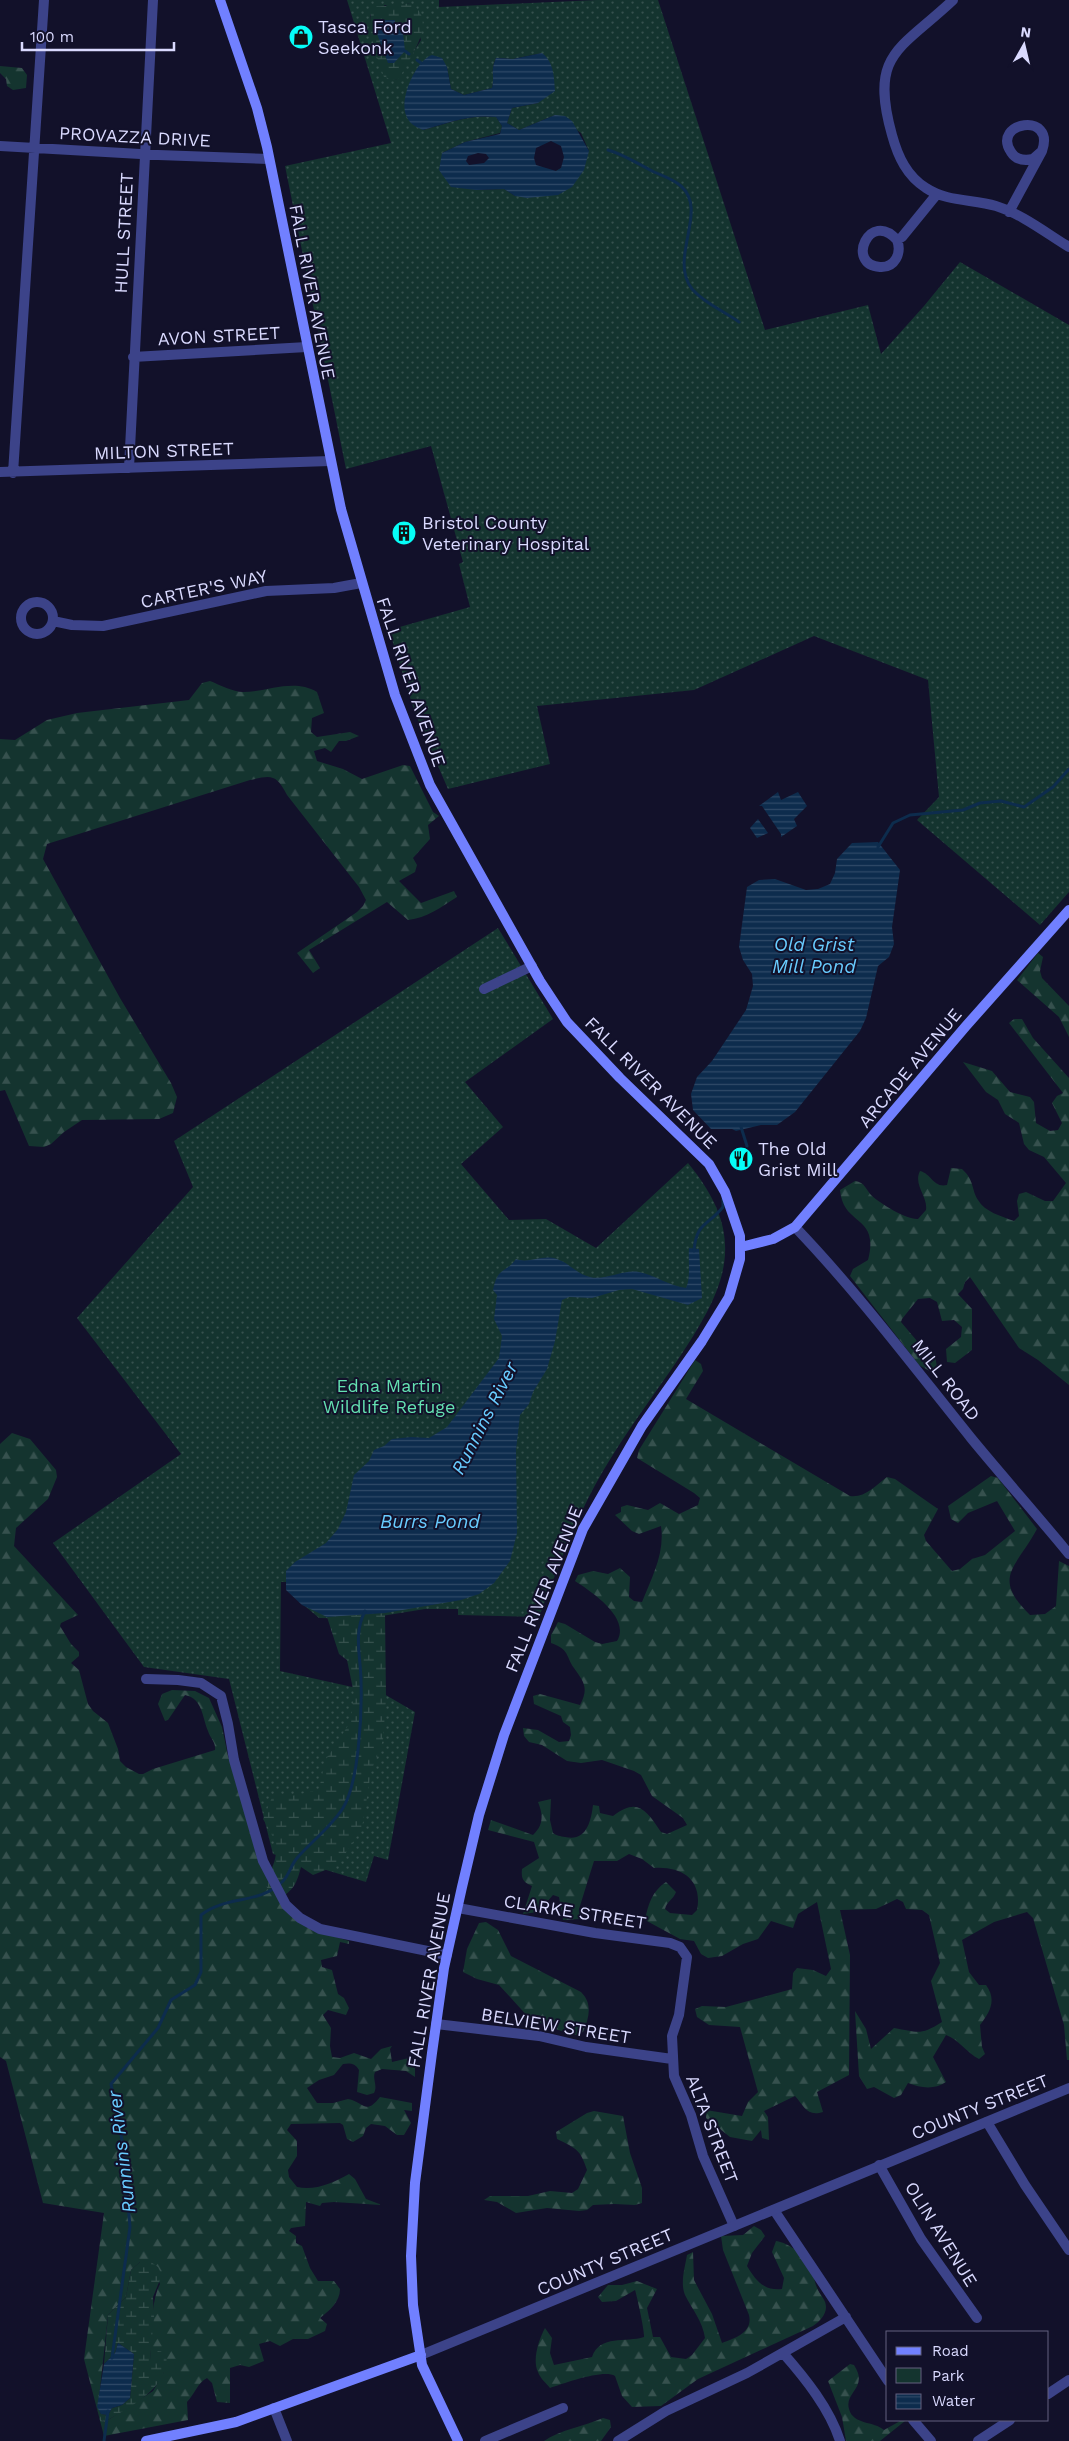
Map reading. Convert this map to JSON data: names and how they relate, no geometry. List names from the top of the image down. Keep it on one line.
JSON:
{"streets":{"main road":["FALL RIVER AVENUE","ARCADE AVENUE","COUNTY STREET"],"street":["PROVAZZA DRIVE","HULL STREET","AVON STREET","MILTON STREET","CARTER'S WAY","MILL ROAD","CLARKE STREET","BELVIEW STREET","ALTA STREET","OLIN AVENUE"]},"crossings":[["PROVAZZA DRIVE","HULL STREET"],["PROVAZZA DRIVE","FALL RIVER AVENUE"],["HULL STREET","AVON STREET"],["HULL STREET","MILTON STREET"],["FALL RIVER AVENUE","AVON STREET"],["FALL RIVER AVENUE","MILTON STREET"],["FALL RIVER AVENUE","CARTER'S WAY"],["FALL RIVER AVENUE","ARCADE AVENUE"],["FALL RIVER AVENUE","CLARKE STREET"],["FALL RIVER AVENUE","BELVIEW STREET"],["FALL RIVER AVENUE","COUNTY STREET"],["ARCADE AVENUE","MILL ROAD"],["CLARKE STREET","ALTA STREET"],["BELVIEW STREET","ALTA STREET"],["COUNTY STREET","ALTA STREET"],["COUNTY STREET","OLIN AVENUE"]],"water":["Old Grist Mill Pond","Runnins River","Burrs Pond"],"parks":["Edna Martin Wildlife Refuge"],"places":{"shop":["Tasca Ford Seekonk"],"building":["Bristol County Veterinary Hospital"],"restaurant":["The Old Grist Mill"]},"legend":["Road","Park","Water"],"scale_bar":"100 m","north":"top"}
